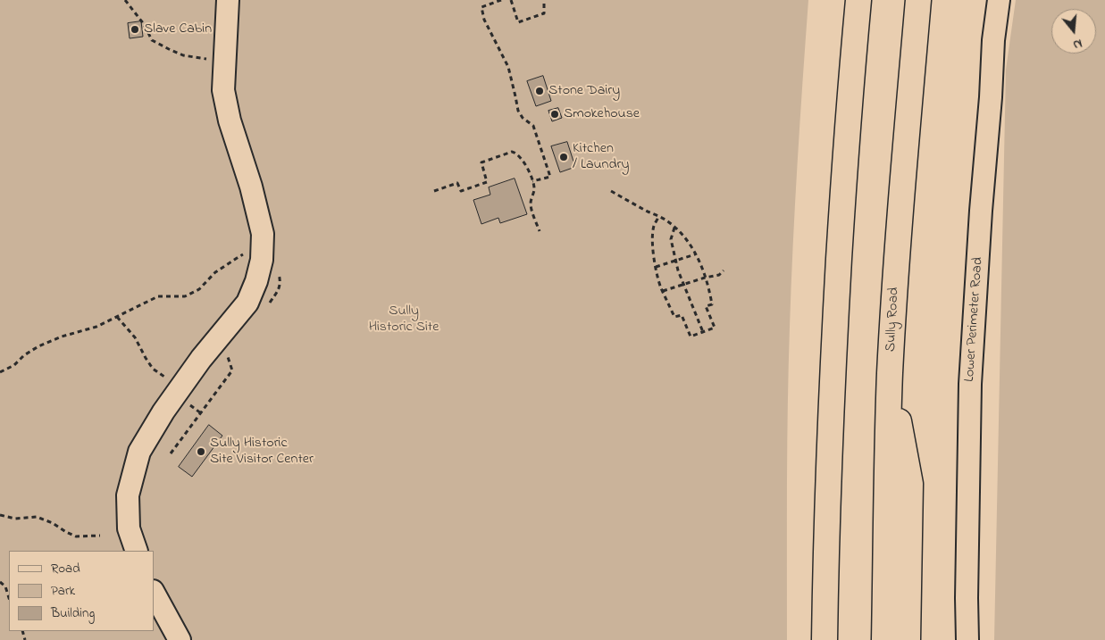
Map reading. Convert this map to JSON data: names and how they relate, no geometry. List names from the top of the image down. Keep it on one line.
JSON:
{"streets":{"highway":["Sully Road"],"lane":["Lower Perimeter Road"]},"parks":["Sully Historic Site"],"places":["Slave Cabin","Stone Dairy","Smokehouse","Kitchen / Laundry","Sully Historic Site Visitor Center"],"legend":["Road","Park","Building"],"north":"bottom"}
